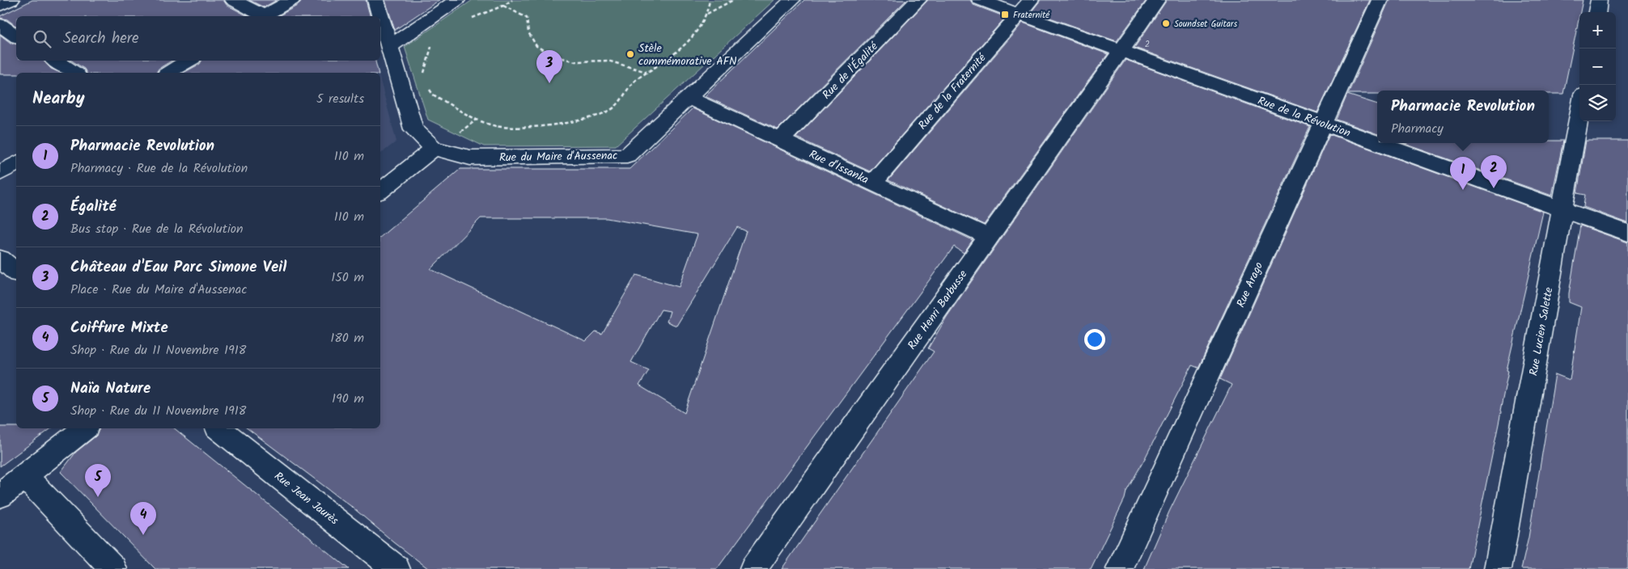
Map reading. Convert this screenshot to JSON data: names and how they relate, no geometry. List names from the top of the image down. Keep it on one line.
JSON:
{"streets":{"street":["Rue de l'Égalité","Rue de la Fraternité","Rue de la Révolution","Rue du Maire d'Aussenac","Rue d'Issanka","Rue Arago","Rue Henri Barbusse","Rue Lucien Salette","Rue Jean Jaurès"]},"crossings":[["Rue de l'Égalité","Rue d'Issanka"],["Rue de la Fraternité","Rue de la Révolution"],["Rue de la Fraternité","Rue d'Issanka"],["Rue de la Révolution","Rue Arago"],["Rue de la Révolution","Rue Henri Barbusse"],["Rue de la Révolution","Rue Lucien Salette"],["Rue du Maire d'Aussenac","Rue d'Issanka"],["Rue d'Issanka","Rue Henri Barbusse"]],"places":{"transit":["Fraternité"],"other":["Soundset Guitars","Stèle commémorative AFN"]},"house_numbers":["2"],"page":{"map_buttons":["+","−"],"search":"Search here","pins":["3","2","1","5","4"],"heading":["Nearby","5 results"],"popup":["Pharmacie Revolution","Pharmacy"],"list":[{"mark":"1","name":"Pharmacie Revolution","note":"Pharmacy · Rue de la Révolution","value":"110 m"},{"mark":"2","name":"Égalité","note":"Bus stop · Rue de la Révolution","value":"110 m"},{"mark":"3","name":"Château d'Eau Parc Simone Veil","note":"Place · Rue du Maire d'Aussenac","value":"150 m"},{"mark":"4","name":"Coiffure Mixte","note":"Shop · Rue du 11 Novembre 1918","value":"180 m"},{"mark":"5","name":"Naïa Nature","note":"Shop · Rue du 11 Novembre 1918","value":"190 m"}]}}
